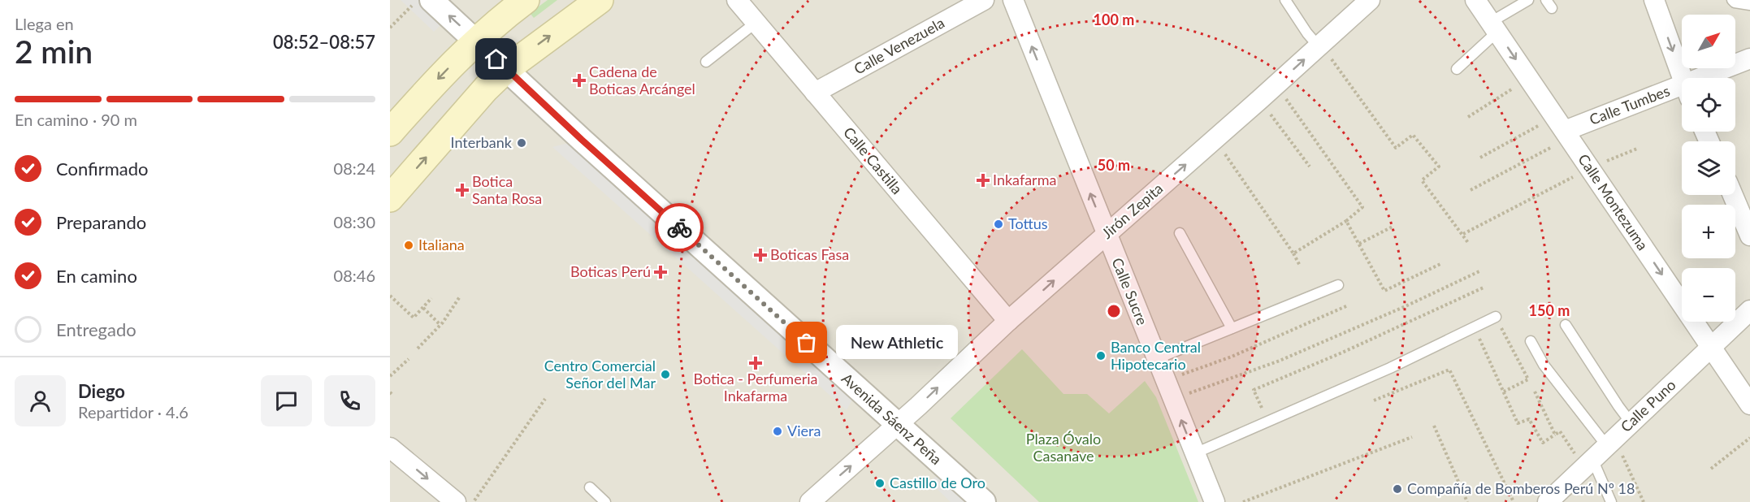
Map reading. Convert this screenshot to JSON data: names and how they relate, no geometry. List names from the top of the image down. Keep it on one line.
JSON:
{"streets":{"street":["Calle Venezuela","Calle Tumbes","Calle Castilla","Calle Montezuma","Jirón Zepita","Calle Sucre","Calle Puno","Avenida Sáenz Peña"]},"crossings":[["Calle Venezuela","Calle Castilla"],["Calle Tumbes","Calle Montezuma"],["Calle Castilla","Jirón Zepita"],["Calle Montezuma","Calle Puno"],["Jirón Zepita","Calle Sucre"],["Jirón Zepita","Avenida Sáenz Peña"]],"one_way":["Calle Montezuma","Jirón Zepita","Calle Sucre"],"parks":["Plaza Óvalo Casanave"],"places":{"health":["Cadena de Boticas Arcángel","Inkafarma","Botica Santa Rosa","Boticas Fasa","Boticas Perú","Botica - Perfumeria Inkafarma"],"other":["Interbank","Tottus","Italiana","New Athletic","Banco Central Hipotecario","Centro Comercial Señor del Mar","Viera","Castillo de Oro","Compañía de Bomberos Perú Nº 18"]},"north":"top right","page":{"heading":["2 min","Llega en","08:52–08:57"],"panel":["Diego","Repartidor · 4.6"],"map_buttons":["+","−"],"bar":"En camino · 90 m","list":[["Confirmado","08:24"],["Preparando","08:30"],["En camino","08:46"],"Entregado"],"bubble":"New Athletic"},"rings":["100 m","50 m","150 m"]}
